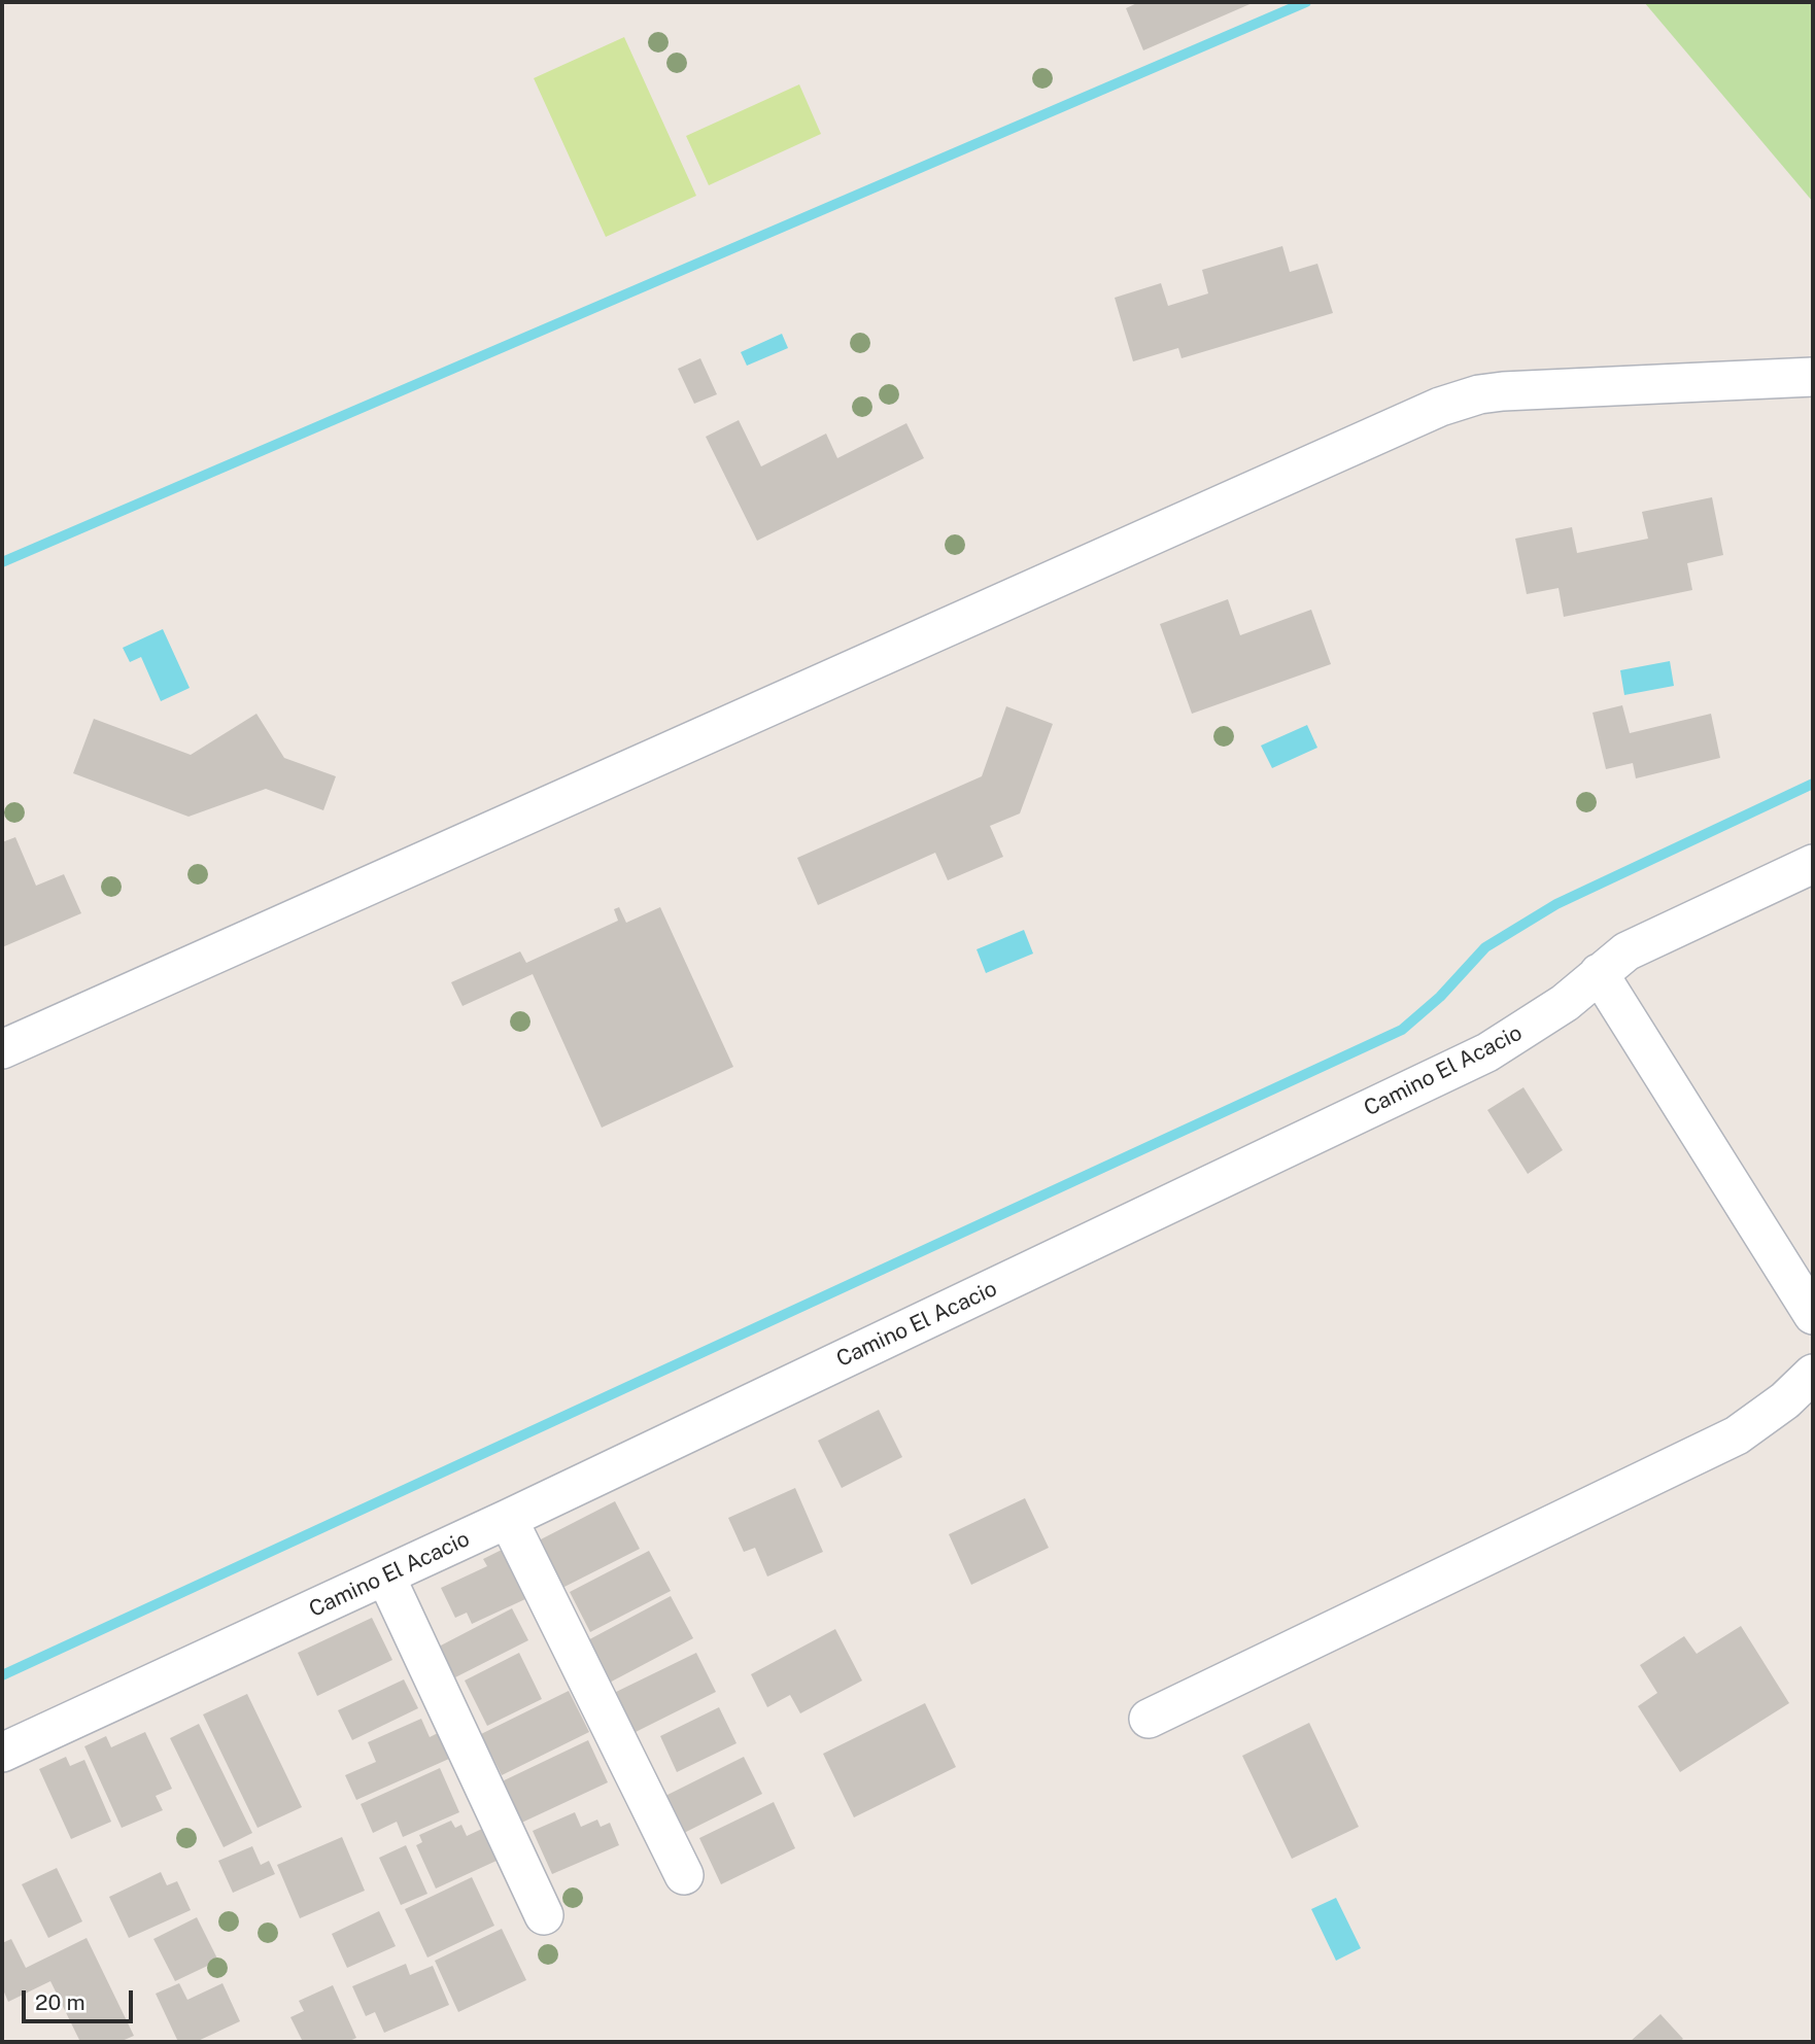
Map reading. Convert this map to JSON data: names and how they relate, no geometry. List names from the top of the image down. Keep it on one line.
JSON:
{"streets":{"street":["Camino El Acacio"]},"scale_bar":"20 m"}
